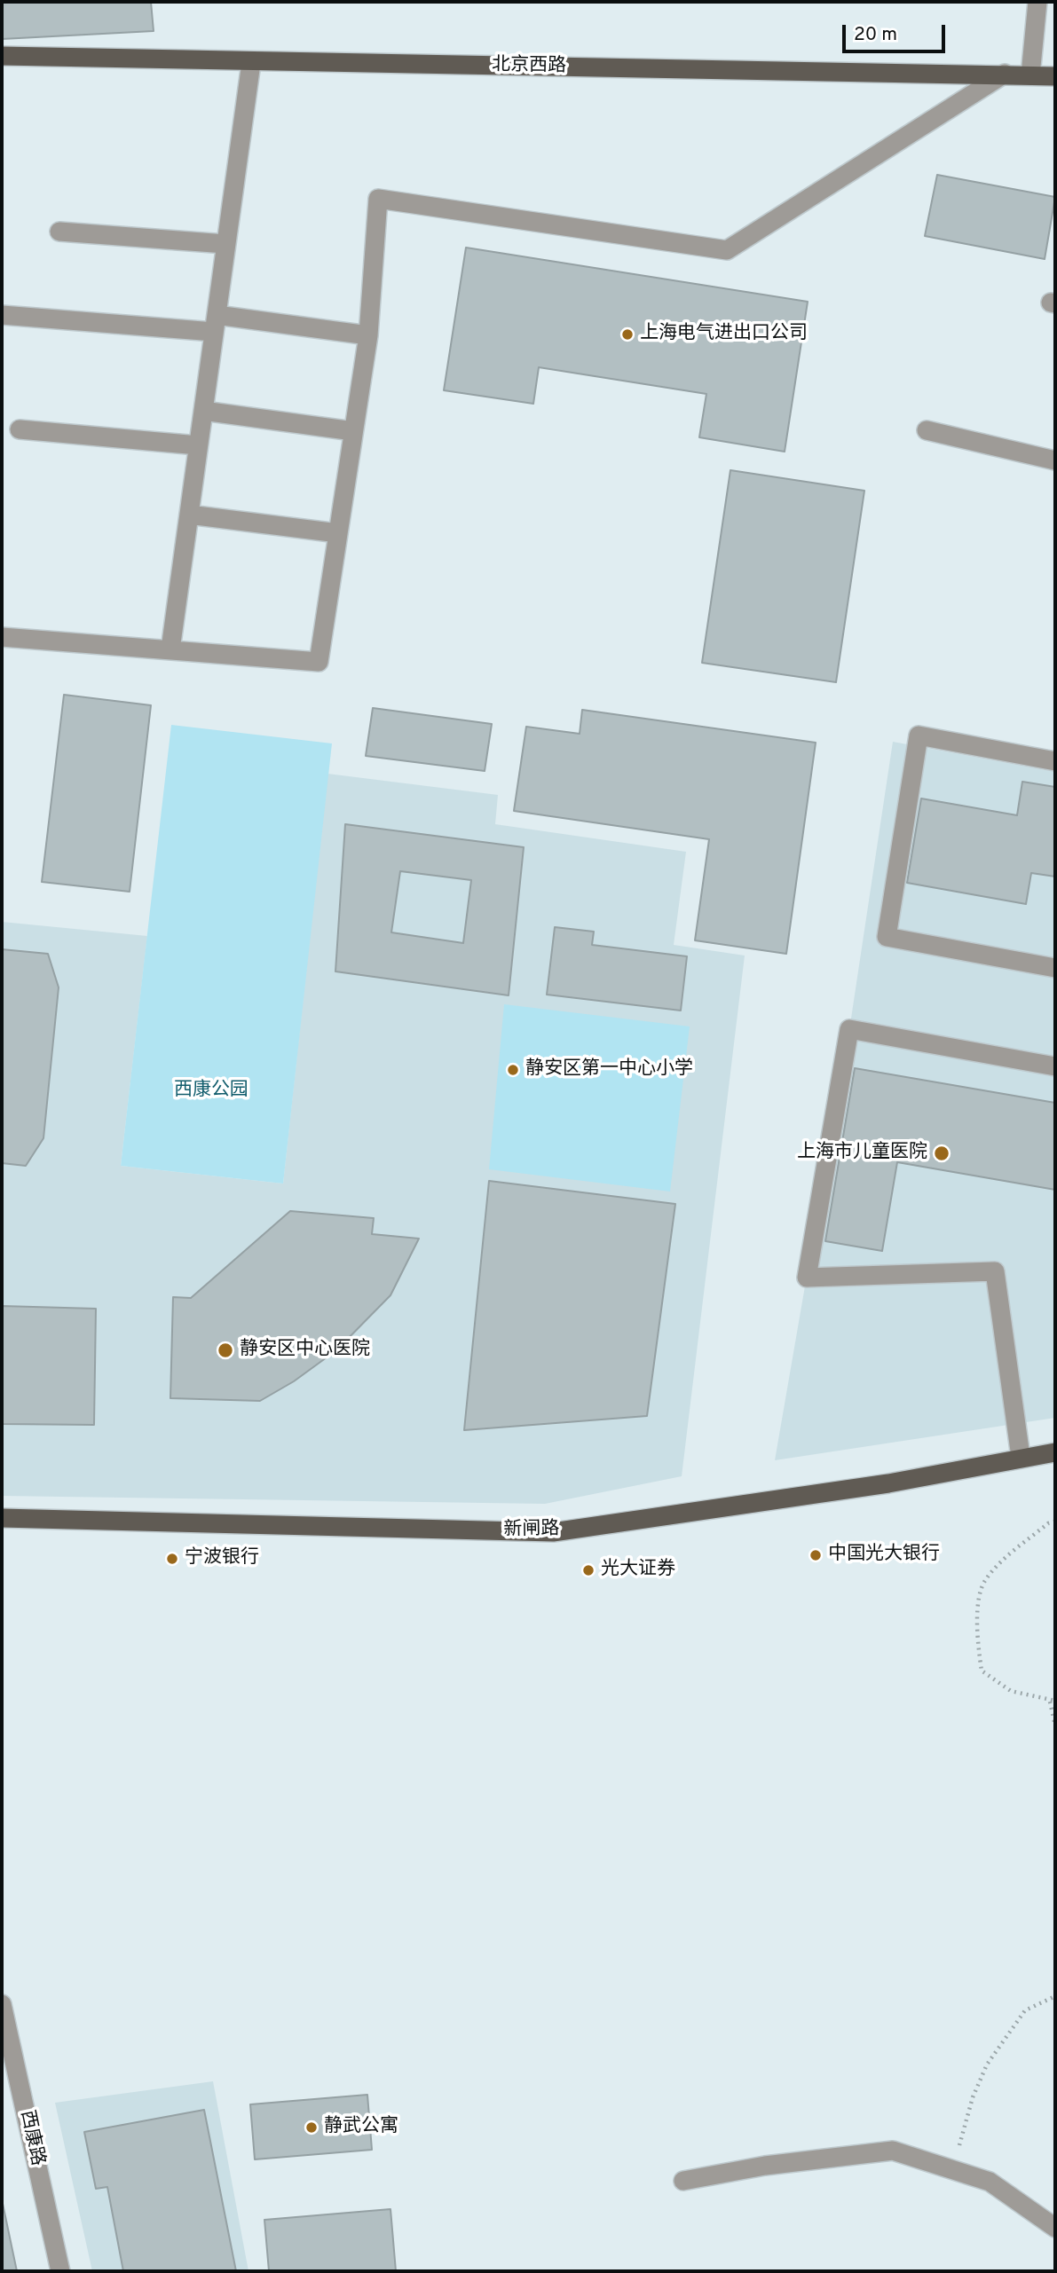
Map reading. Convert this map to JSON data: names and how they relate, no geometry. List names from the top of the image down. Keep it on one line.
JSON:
{"streets":{"main road":["北京西路","新闸路"],"street":["西康路"]},"parks":["西康公园"],"places":["上海电气进出口公司","静安区第一中心小学","上海市儿童医院","静安区中心医院","中国光大银行","宁波银行","光大证券","静武公寓"],"scale_bar":"20 m"}
